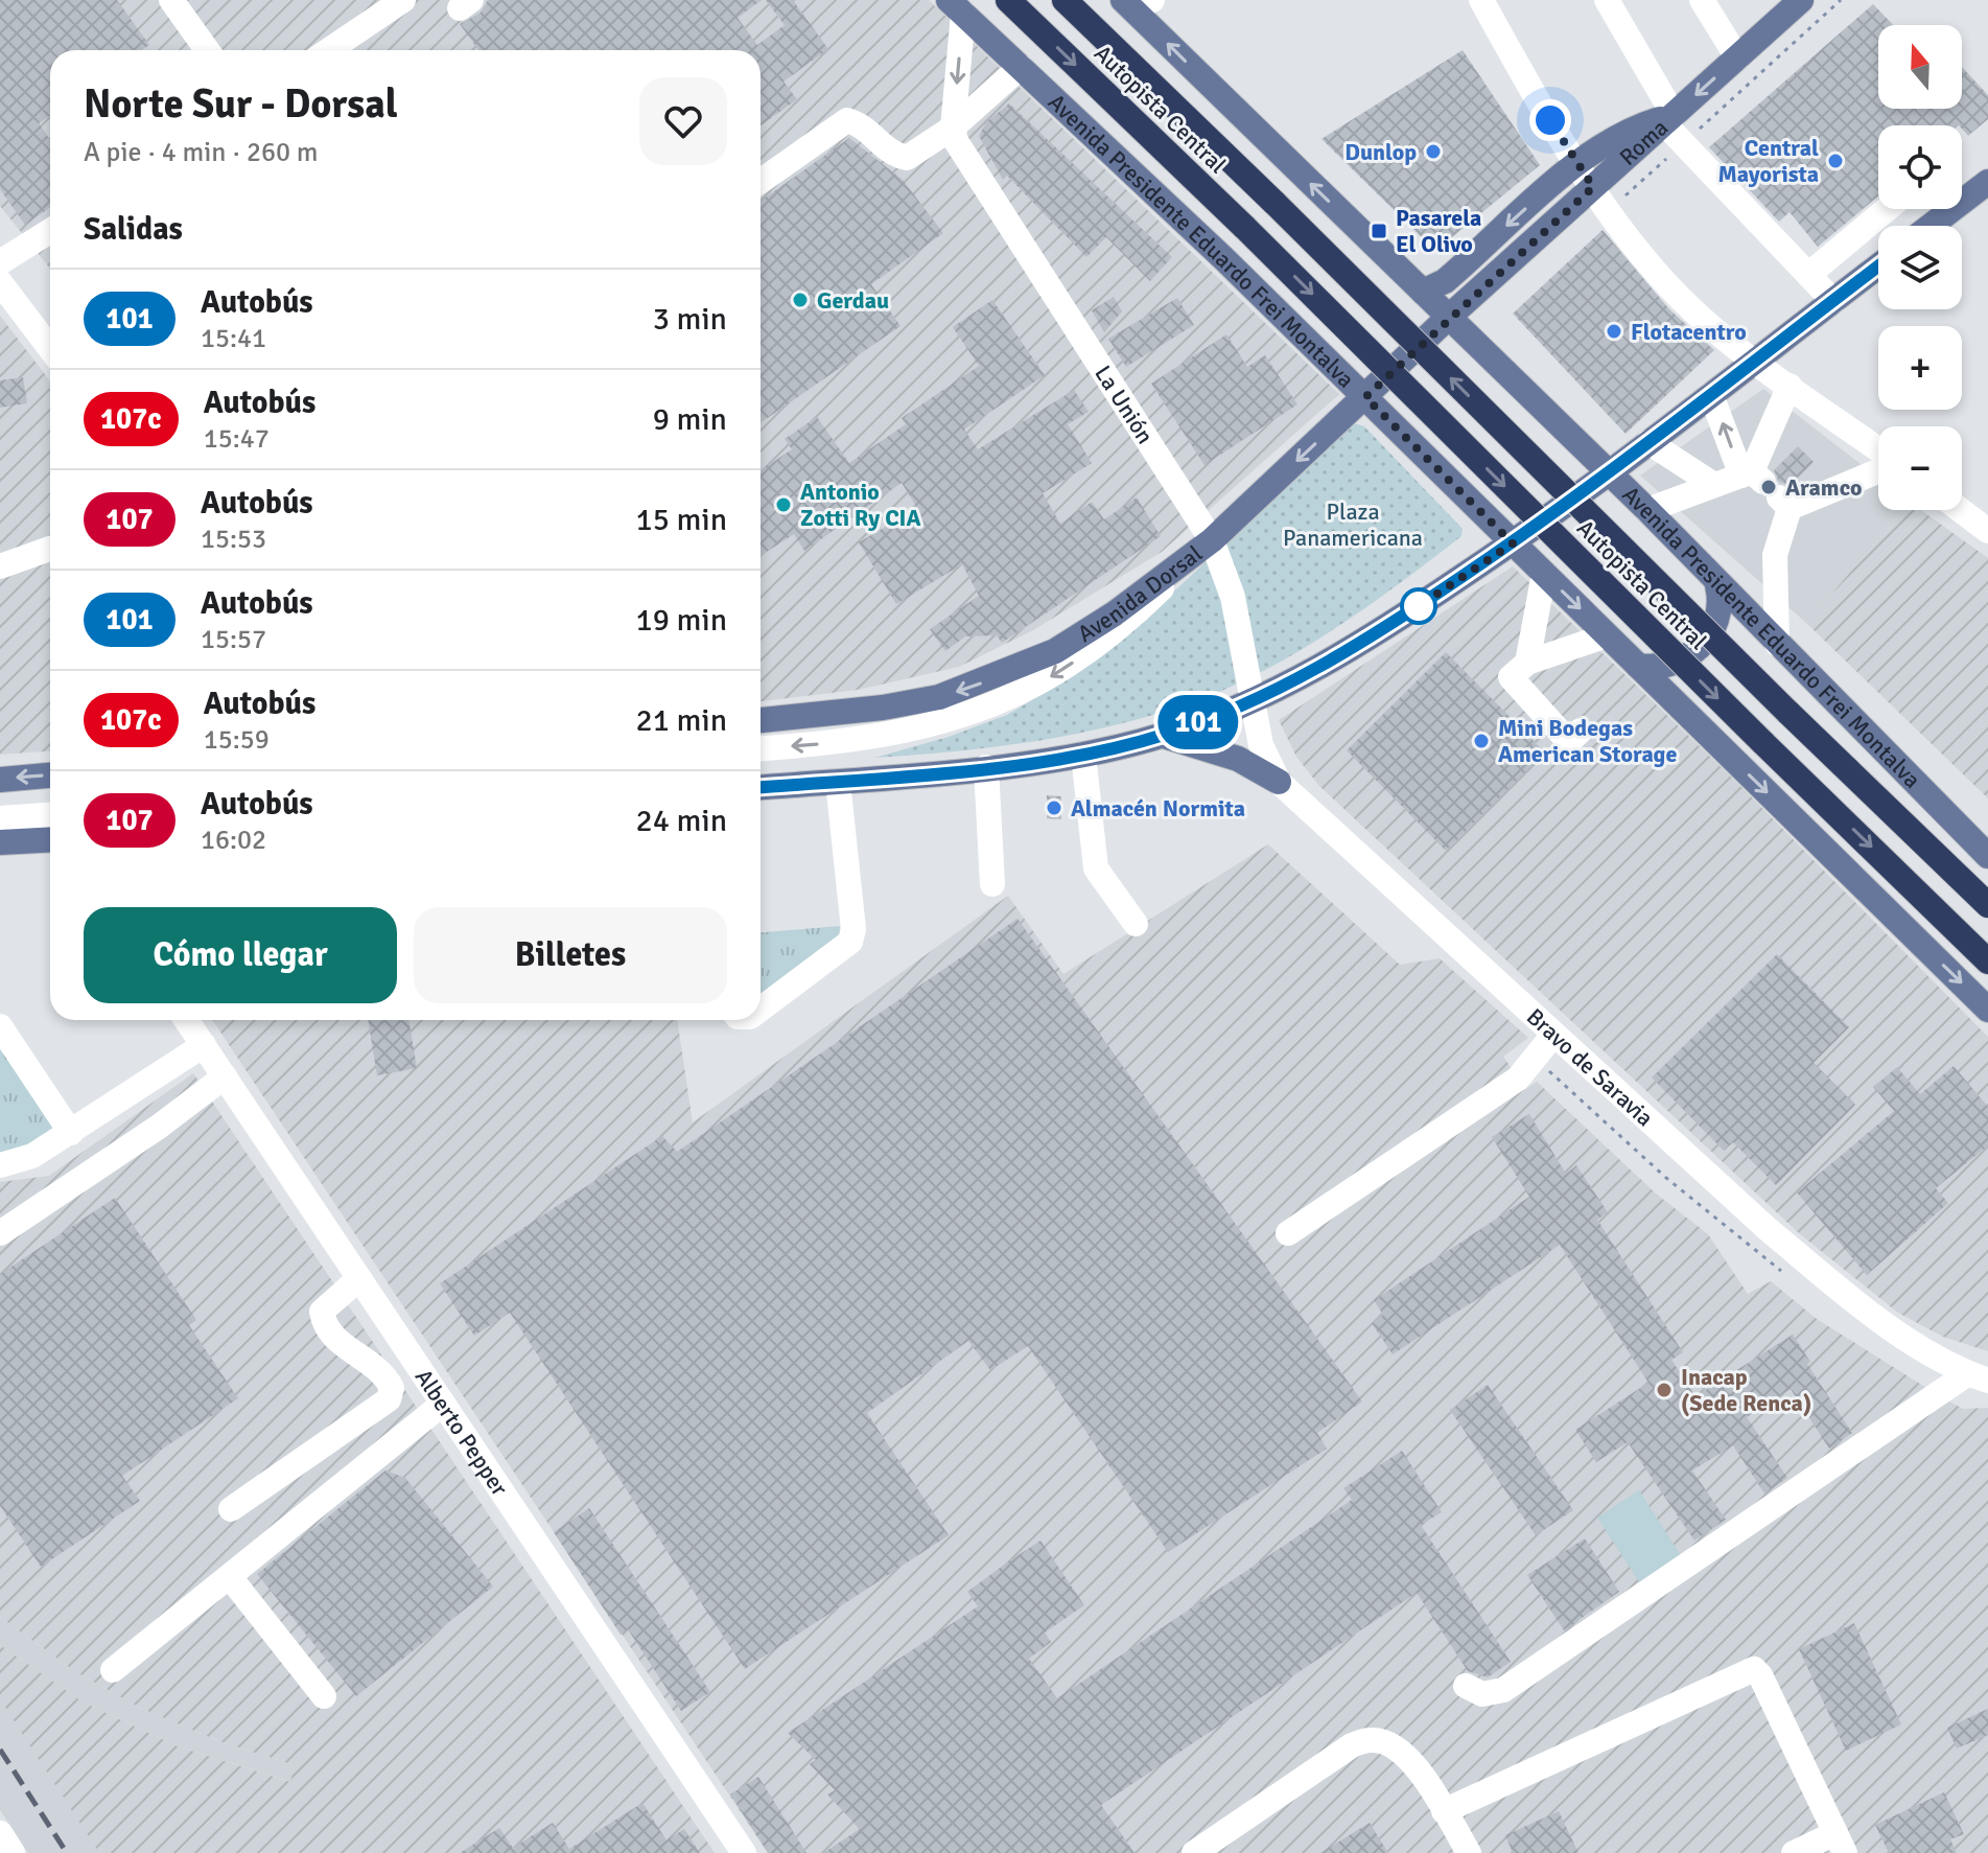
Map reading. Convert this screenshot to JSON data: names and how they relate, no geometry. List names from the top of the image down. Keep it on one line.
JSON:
{"streets":{"highway":["Autopista Central"],"main road":["Roma","Avenida Presidente Eduardo Frei Montalva","Avenida Dorsal"],"street":["La Unión","Bravo de Saravia","Alberto Pepper"]},"crossings":[["Roma","Avenida Presidente Eduardo Frei Montalva"],["Roma","Avenida Dorsal"],["Avenida Presidente Eduardo Frei Montalva","La Unión"],["Avenida Presidente Eduardo Frei Montalva","Avenida Dorsal"],["La Unión","Avenida Dorsal"],["La Unión","Bravo de Saravia"]],"parks":["Plaza Panamericana"],"places":{"other":["Dunlop","Central Mayorista","Gerdau","Flotacentro","Aramco","Antonio Zotti Ry CIA","Mini Bodegas American Storage","Almacén Normita","Inacap (Sede Renca)"],"transit":["Pasarela El Olivo"]},"lines":["bus line 101"],"north":"top","page":{"on_map":"101","map_buttons":["+","−"],"heading":[["Norte Sur - Dorsal","A pie · 4 min · 260 m"],"Salidas"],"list":[{"mark":"101","name":"Autobús","note":"15:41","value":"3 min"},{"mark":"107c","name":"Autobús","note":"15:47","value":"9 min"},{"mark":"107","name":"Autobús","note":"15:53","value":"15 min"},{"mark":"101","name":"Autobús","note":"15:57","value":"19 min"},{"mark":"107c","name":"Autobús","note":"15:59","value":"21 min"},{"mark":"107","name":"Autobús","note":"16:02","value":"24 min"}],"buttons":["Cómo llegar","Billetes"]}}
